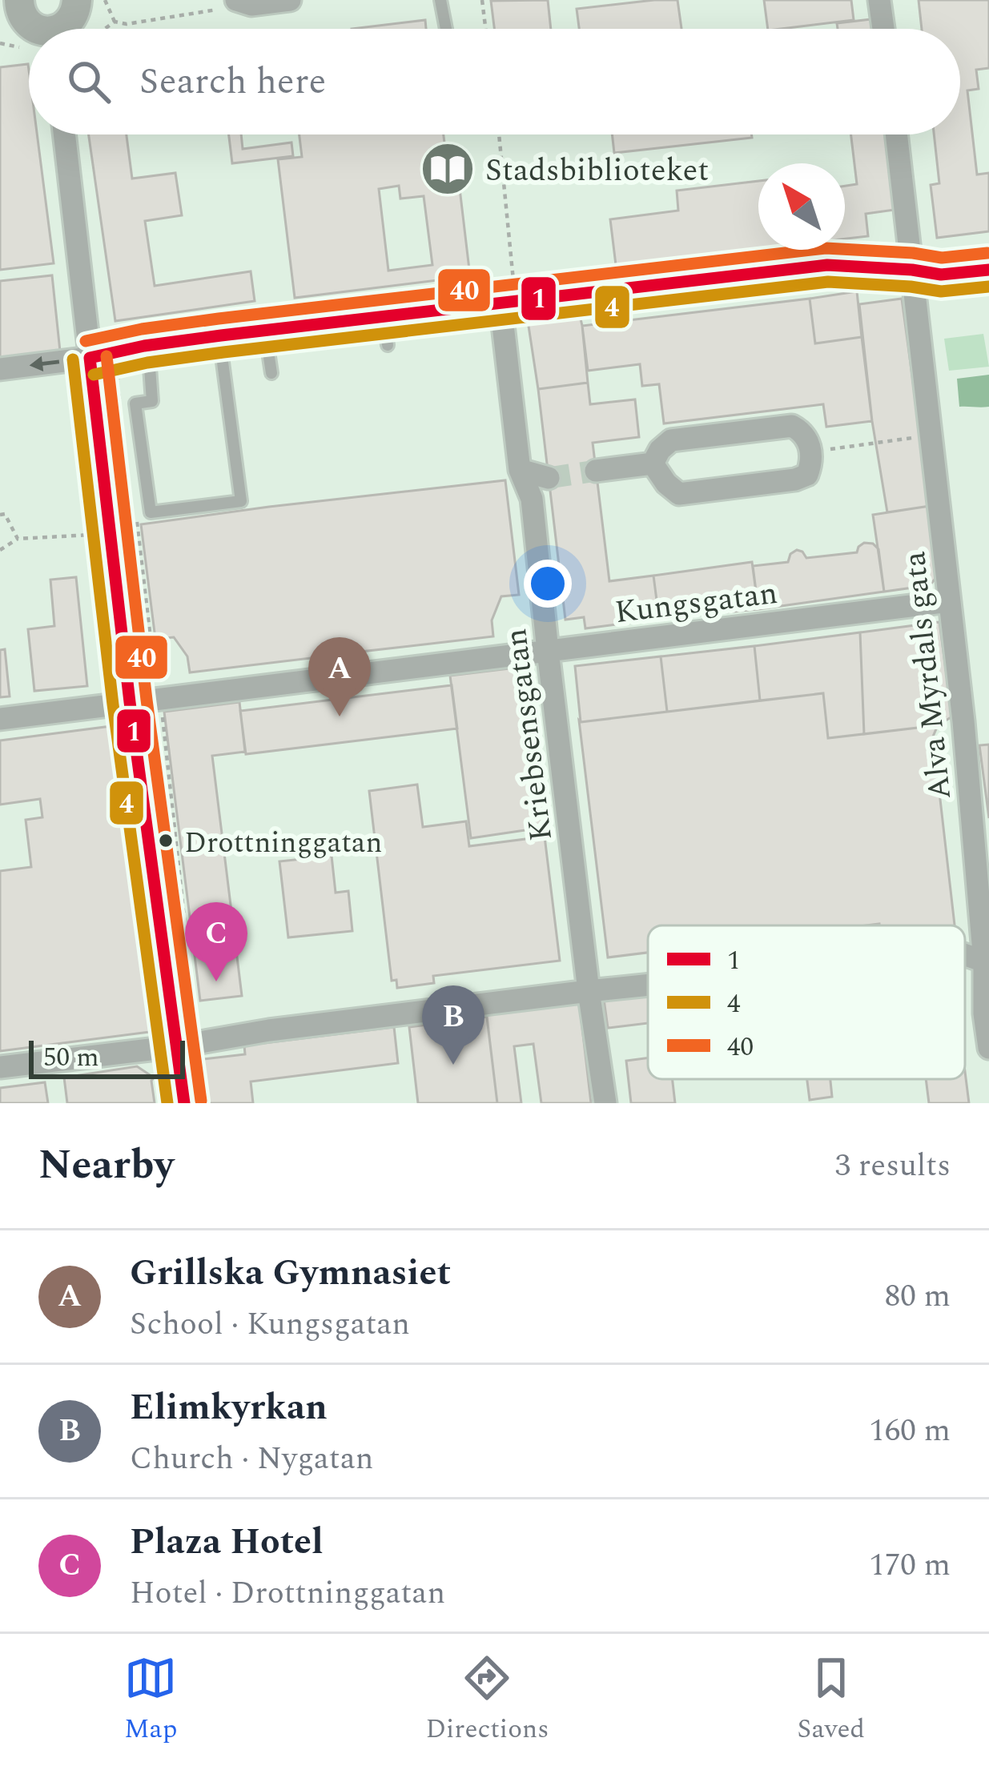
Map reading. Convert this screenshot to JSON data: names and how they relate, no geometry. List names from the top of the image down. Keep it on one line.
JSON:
{"streets":{"street":["Kungsgatan","Alva Myrdals gata","Kriebsensgatan"]},"crossings":[["Kungsgatan","Kriebsensgatan"]],"places":{"library":["Stadsbiblioteket"],"other":["Drottninggatan"]},"lines":["transit line 40","transit line 1","transit line 4"],"legend":["1","4","40"],"scale_bar":"50 m","north":"top left","page":{"search":"Search here","pins":["A","C","B"],"scale":"50 m","heading":["Nearby","3 results"],"list":[{"mark":"A","name":"Grillska Gymnasiet","note":"School · Kungsgatan","value":"80 m"},{"mark":"B","name":"Elimkyrkan","note":"Church · Nygatan","value":"160 m"},{"mark":"C","name":"Plaza Hotel","note":"Hotel · Drottninggatan","value":"170 m"}],"nav":["Map","Directions","Saved"]}}
